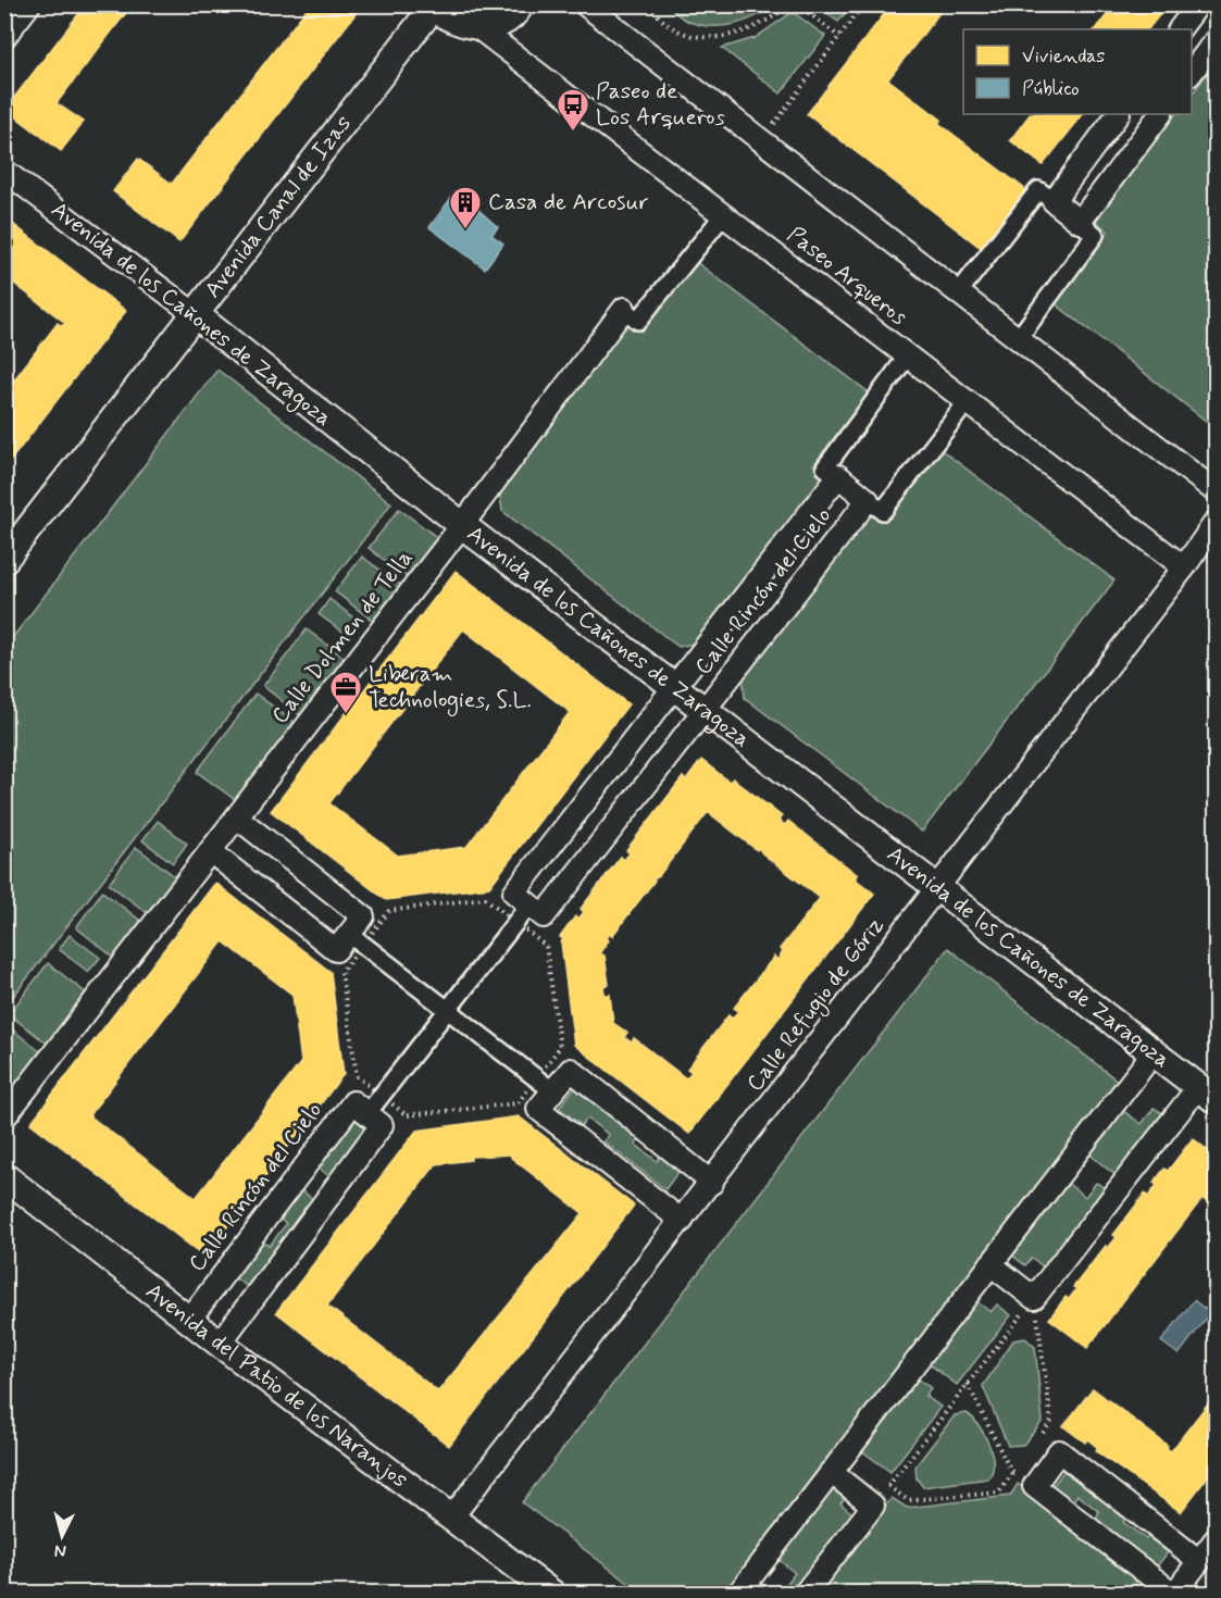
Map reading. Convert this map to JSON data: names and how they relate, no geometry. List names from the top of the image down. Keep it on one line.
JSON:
{"streets":{"street":["Avenida Canal de Izas","Paseo Arqueros","Avenida de los Cañones de Zaragoza","Calle Rincón del Cielo","Calle Dolmen de Tella","Calle Refugio de Góriz","Avenida del Patio de los Naranjos"]},"crossings":[["Avenida Canal de Izas","Avenida de los Cañones de Zaragoza"],["Paseo Arqueros","Calle Dolmen de Tella"],["Paseo Arqueros","Calle Refugio de Góriz"],["Avenida de los Cañones de Zaragoza","Calle Rincón del Cielo"],["Avenida de los Cañones de Zaragoza","Calle Dolmen de Tella"],["Avenida de los Cañones de Zaragoza","Calle Refugio de Góriz"],["Calle Rincón del Cielo","Avenida del Patio de los Naranjos"],["Calle Refugio de Góriz","Avenida del Patio de los Naranjos"]],"places":{"bus stop":["Paseo de Los Arqueros"],"building":["Casa de Arcosur"],"office":["Liberam Technologies, S.L."]},"legend":["Viviendas","Público"],"north":"bottom"}
